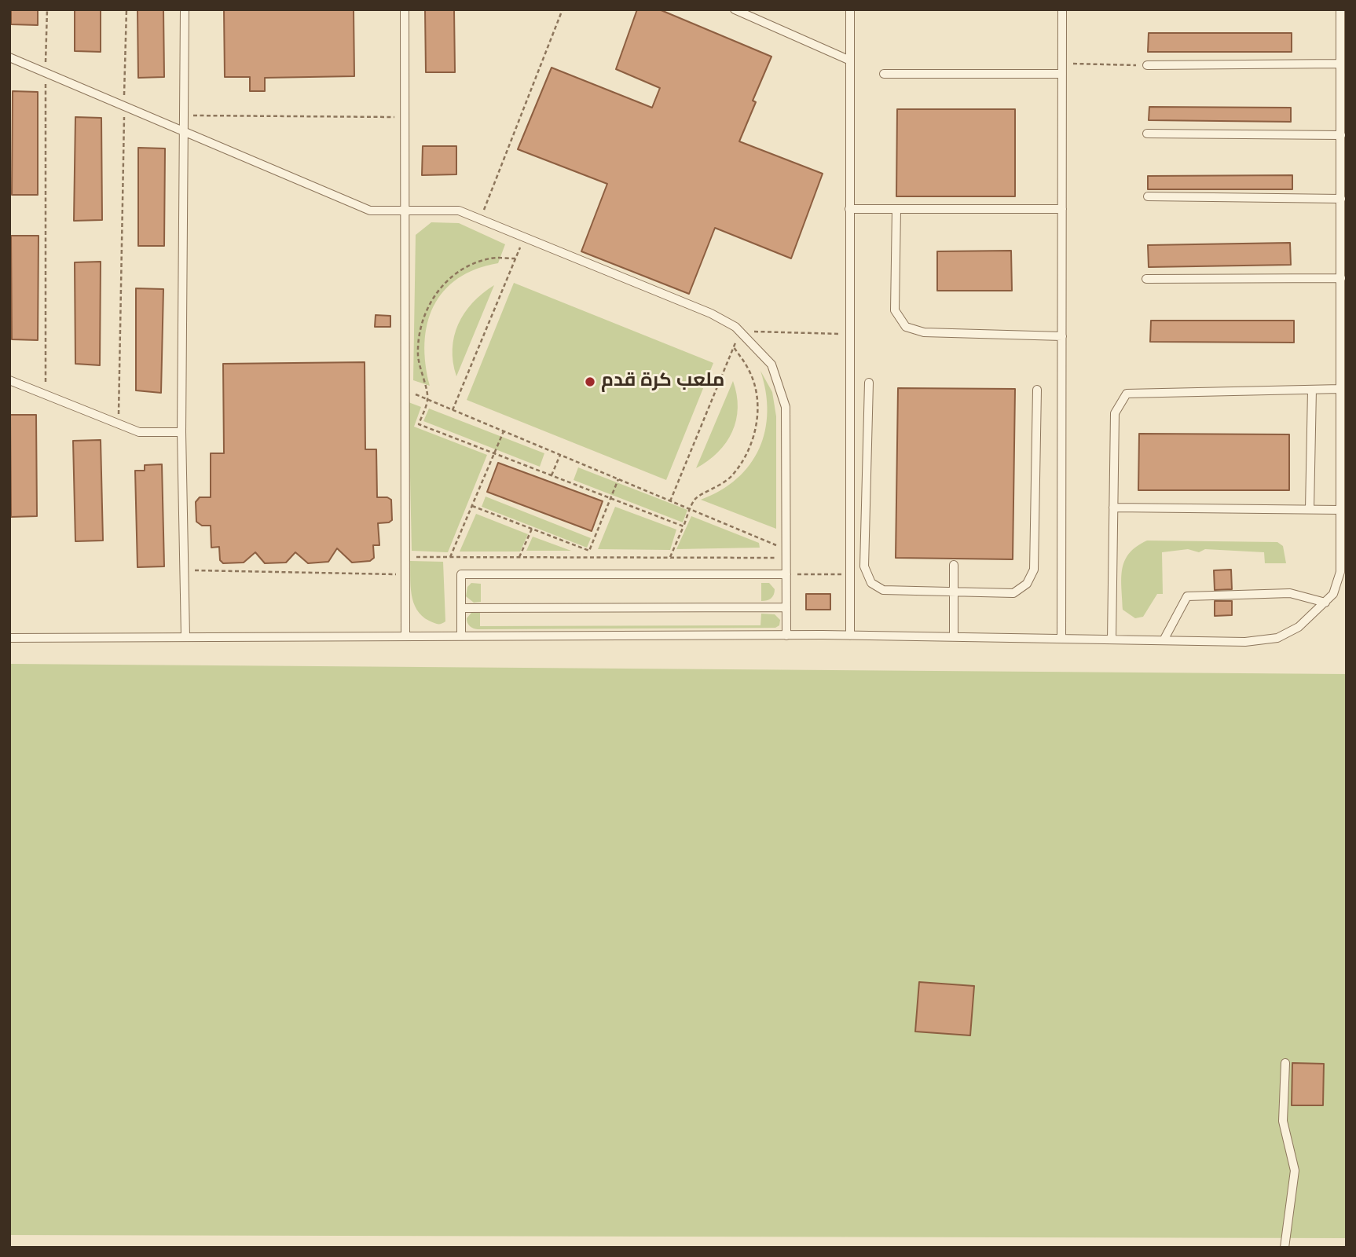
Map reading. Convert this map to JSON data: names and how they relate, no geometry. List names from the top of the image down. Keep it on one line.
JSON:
{"places":["ملعب كرة قدم"]}
